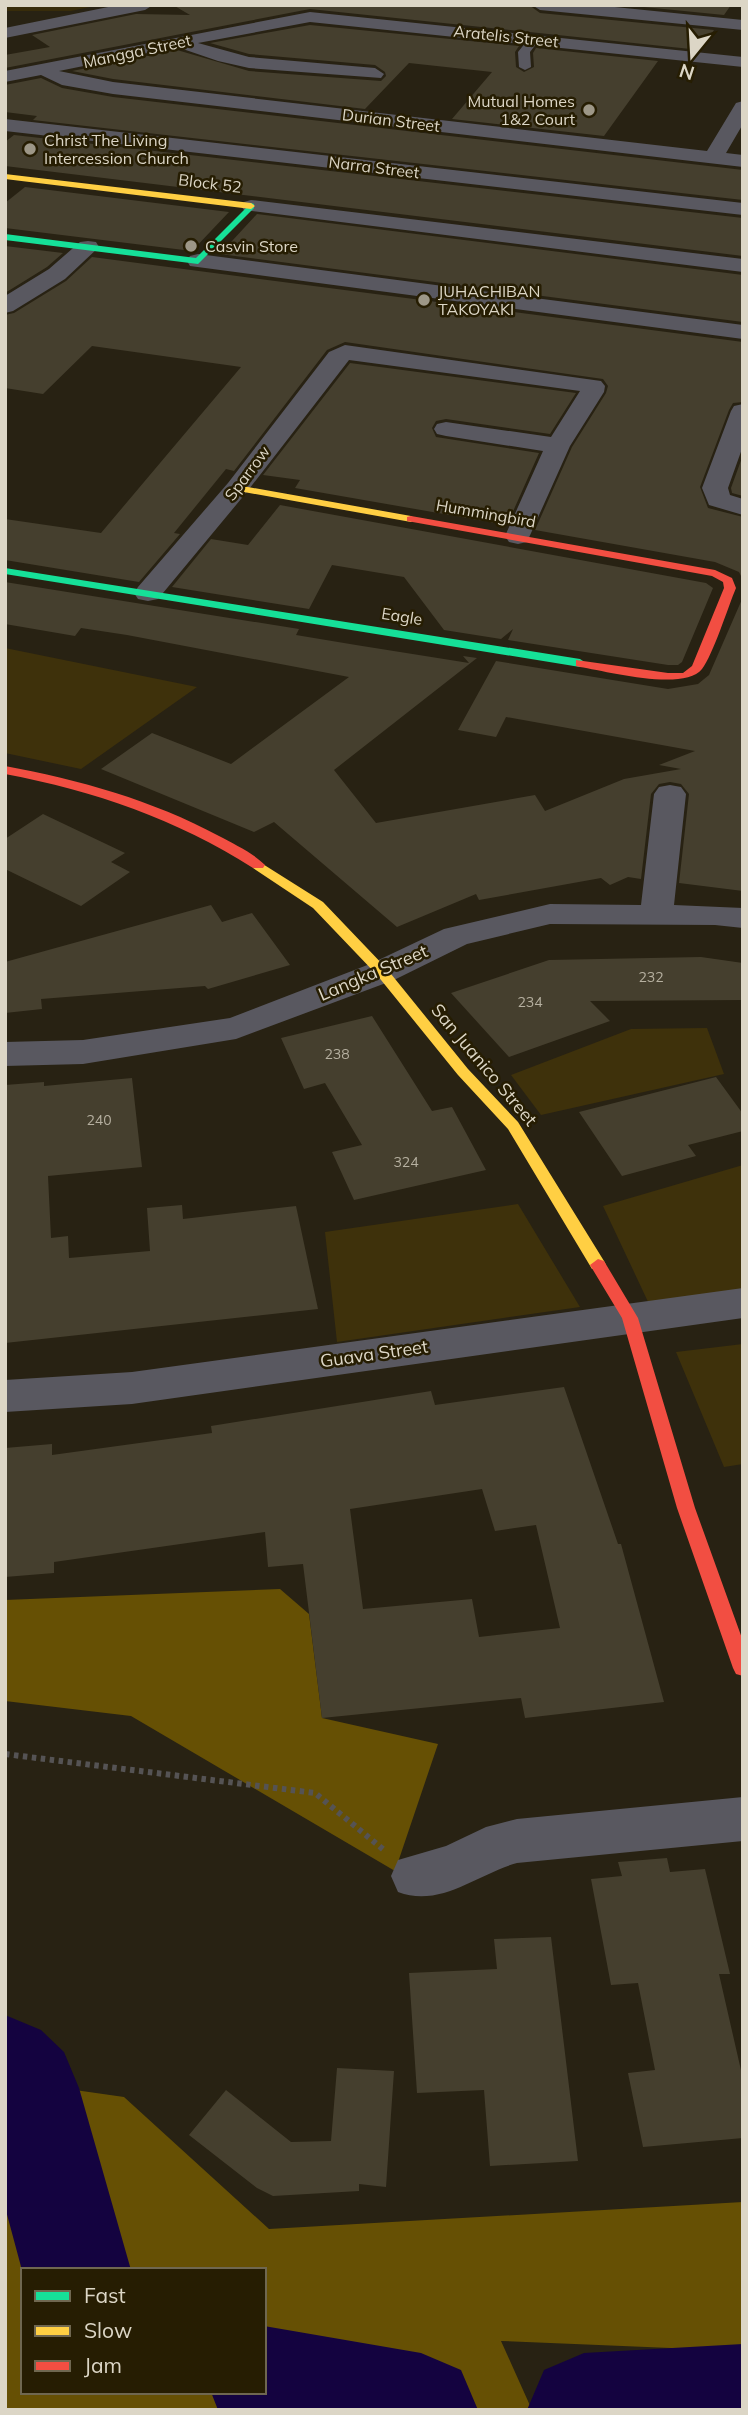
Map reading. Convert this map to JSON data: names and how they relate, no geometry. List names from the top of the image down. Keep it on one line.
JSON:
{"streets":{"street":["Aratelis Street","Mangga Street","Durian Street","Narra Street","Block 52","Sparrow","Hummingbird","Eagle","Langka Street","San Juanico Street","Guava Street"]},"crossings":[["Aratelis Street","Mangga Street"],["Mangga Street","Durian Street"],["Sparrow","Hummingbird"],["Sparrow","Eagle"],["Hummingbird","Eagle"],["Langka Street","San Juanico Street"],["San Juanico Street","Guava Street"]],"places":["Mutual Homes 1&2 Court","Christ The Living Intercession Church","Casvin Store","JUHACHIBAN TAKOYAKI"],"house_numbers":["232","234","238","240","324"],"legend":["Fast","Slow","Jam"],"north":"bottom"}
